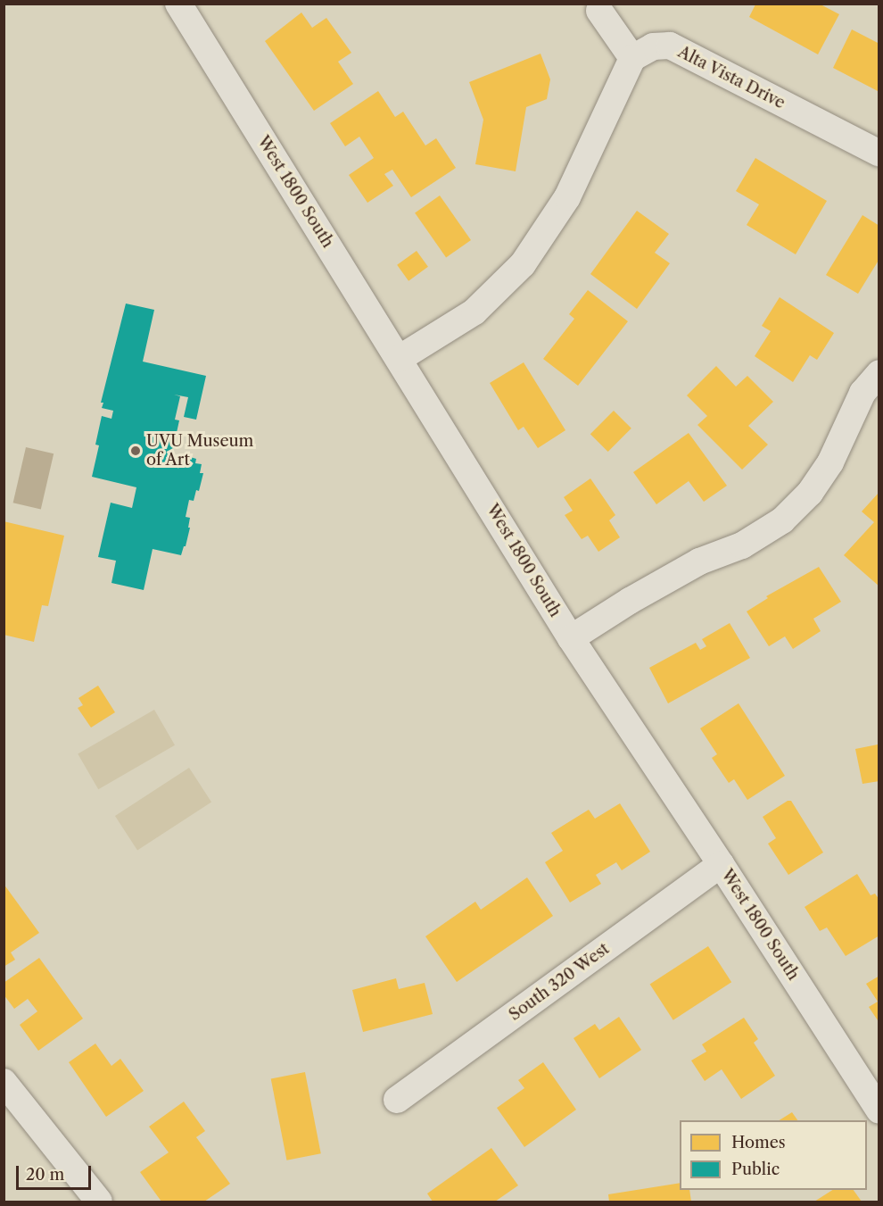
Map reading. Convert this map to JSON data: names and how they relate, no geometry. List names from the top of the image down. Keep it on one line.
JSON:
{"streets":{"street":["Alta Vista Drive","West 1800 South","South 320 West"]},"crossings":[["West 1800 South","South 320 West"]],"places":["UVU Museum of Art"],"legend":["Homes","Public"],"scale_bar":"20 m"}
